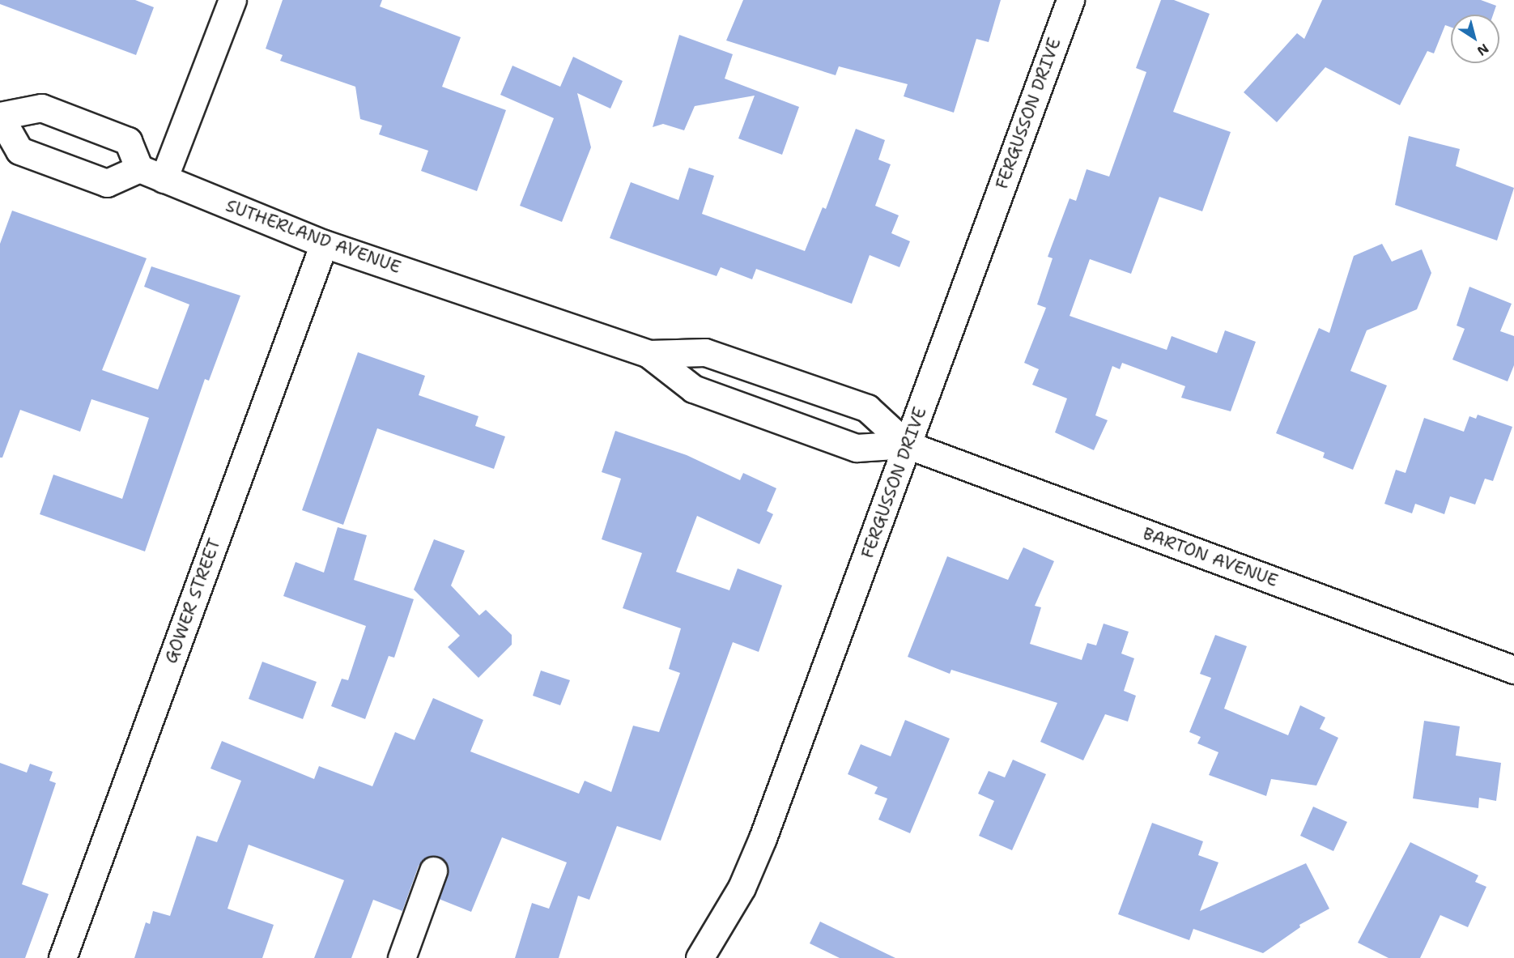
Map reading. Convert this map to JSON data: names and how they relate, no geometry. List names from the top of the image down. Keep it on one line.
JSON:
{"streets":{"street":["FERGUSSON DRIVE","SUTHERLAND AVENUE","BARTON AVENUE","GOWER STREET"]},"crossings":[["FERGUSSON DRIVE","SUTHERLAND AVENUE"],["FERGUSSON DRIVE","BARTON AVENUE"],["SUTHERLAND AVENUE","BARTON AVENUE"],["SUTHERLAND AVENUE","GOWER STREET"]],"north":"bottom right"}
